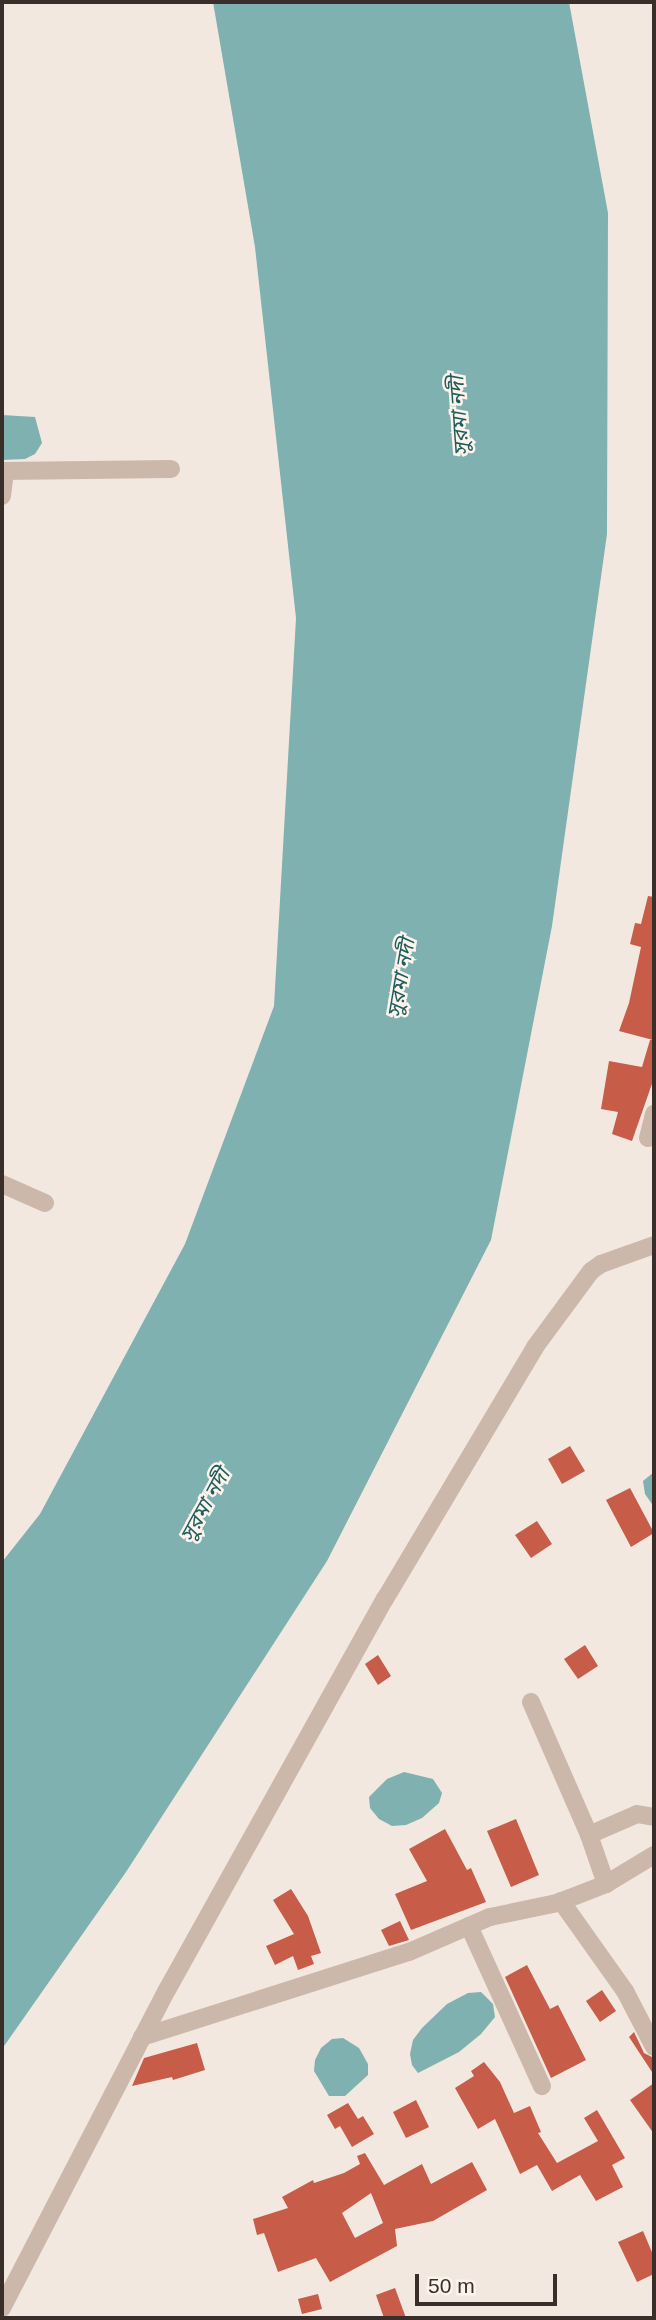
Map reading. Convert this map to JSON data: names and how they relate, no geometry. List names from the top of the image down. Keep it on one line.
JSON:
{"water":["সুরমা নদী"],"scale_bar":"50 m"}
